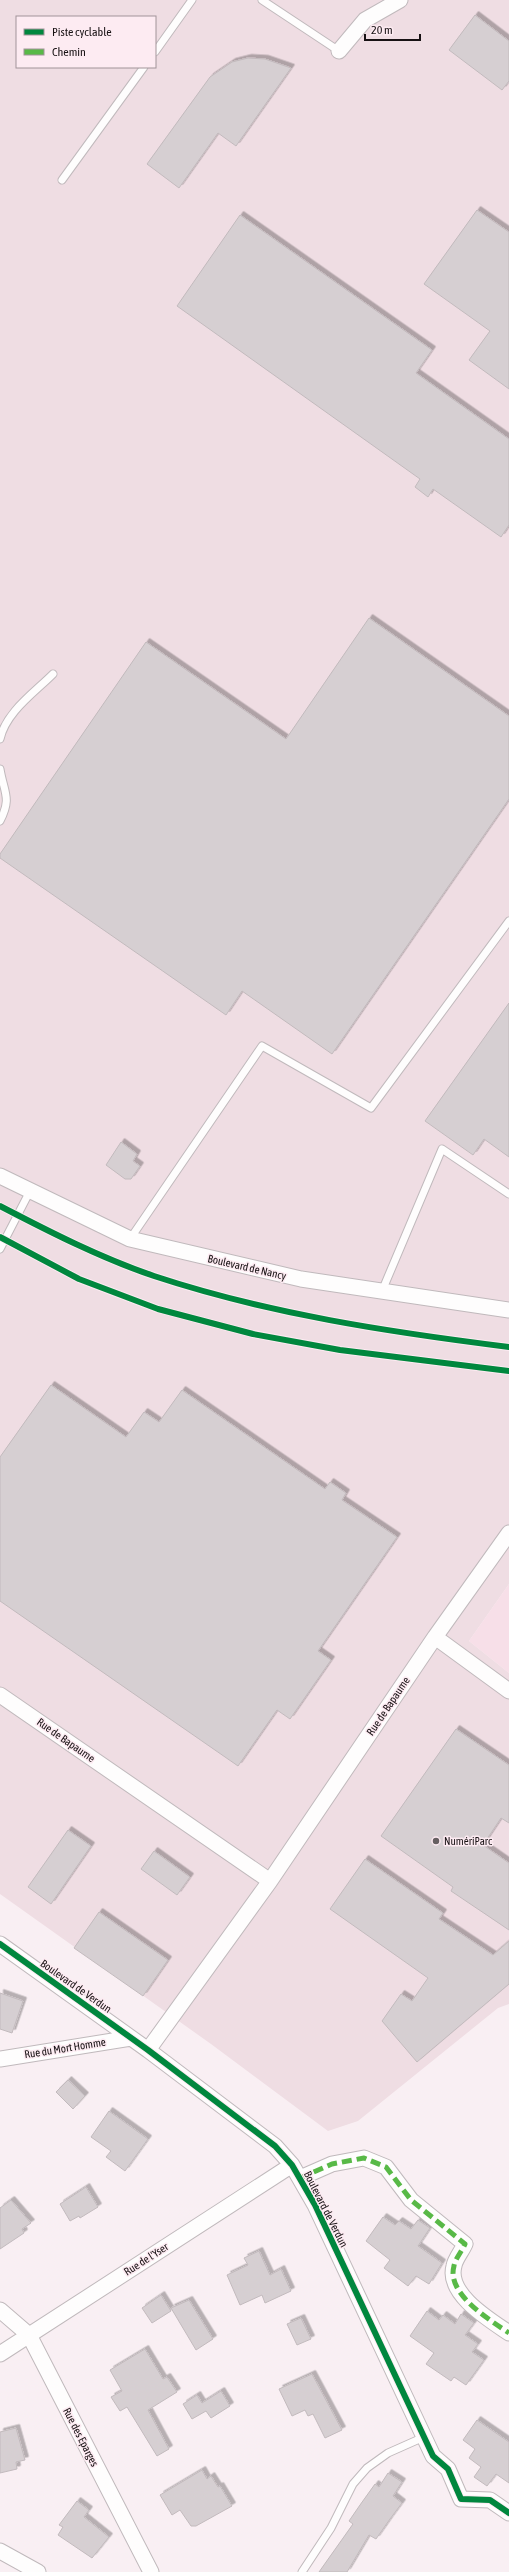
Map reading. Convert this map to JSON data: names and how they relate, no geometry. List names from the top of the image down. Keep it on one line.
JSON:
{"streets":{"street":["Boulevard de Nancy","Rue de Bapaume","Boulevard de Verdun","Rue du Mort Homme","Rue de l'Yser","Rue des Eparges"]},"crossings":[["Rue de Bapaume","Boulevard de Verdun"],["Boulevard de Verdun","Rue du Mort Homme"],["Boulevard de Verdun","Rue de l'Yser"],["Rue de l'Yser","Rue des Eparges"]],"places":["NumériParc"],"legend":["Piste cyclable","Chemin"],"scale_bar":"20 m"}
